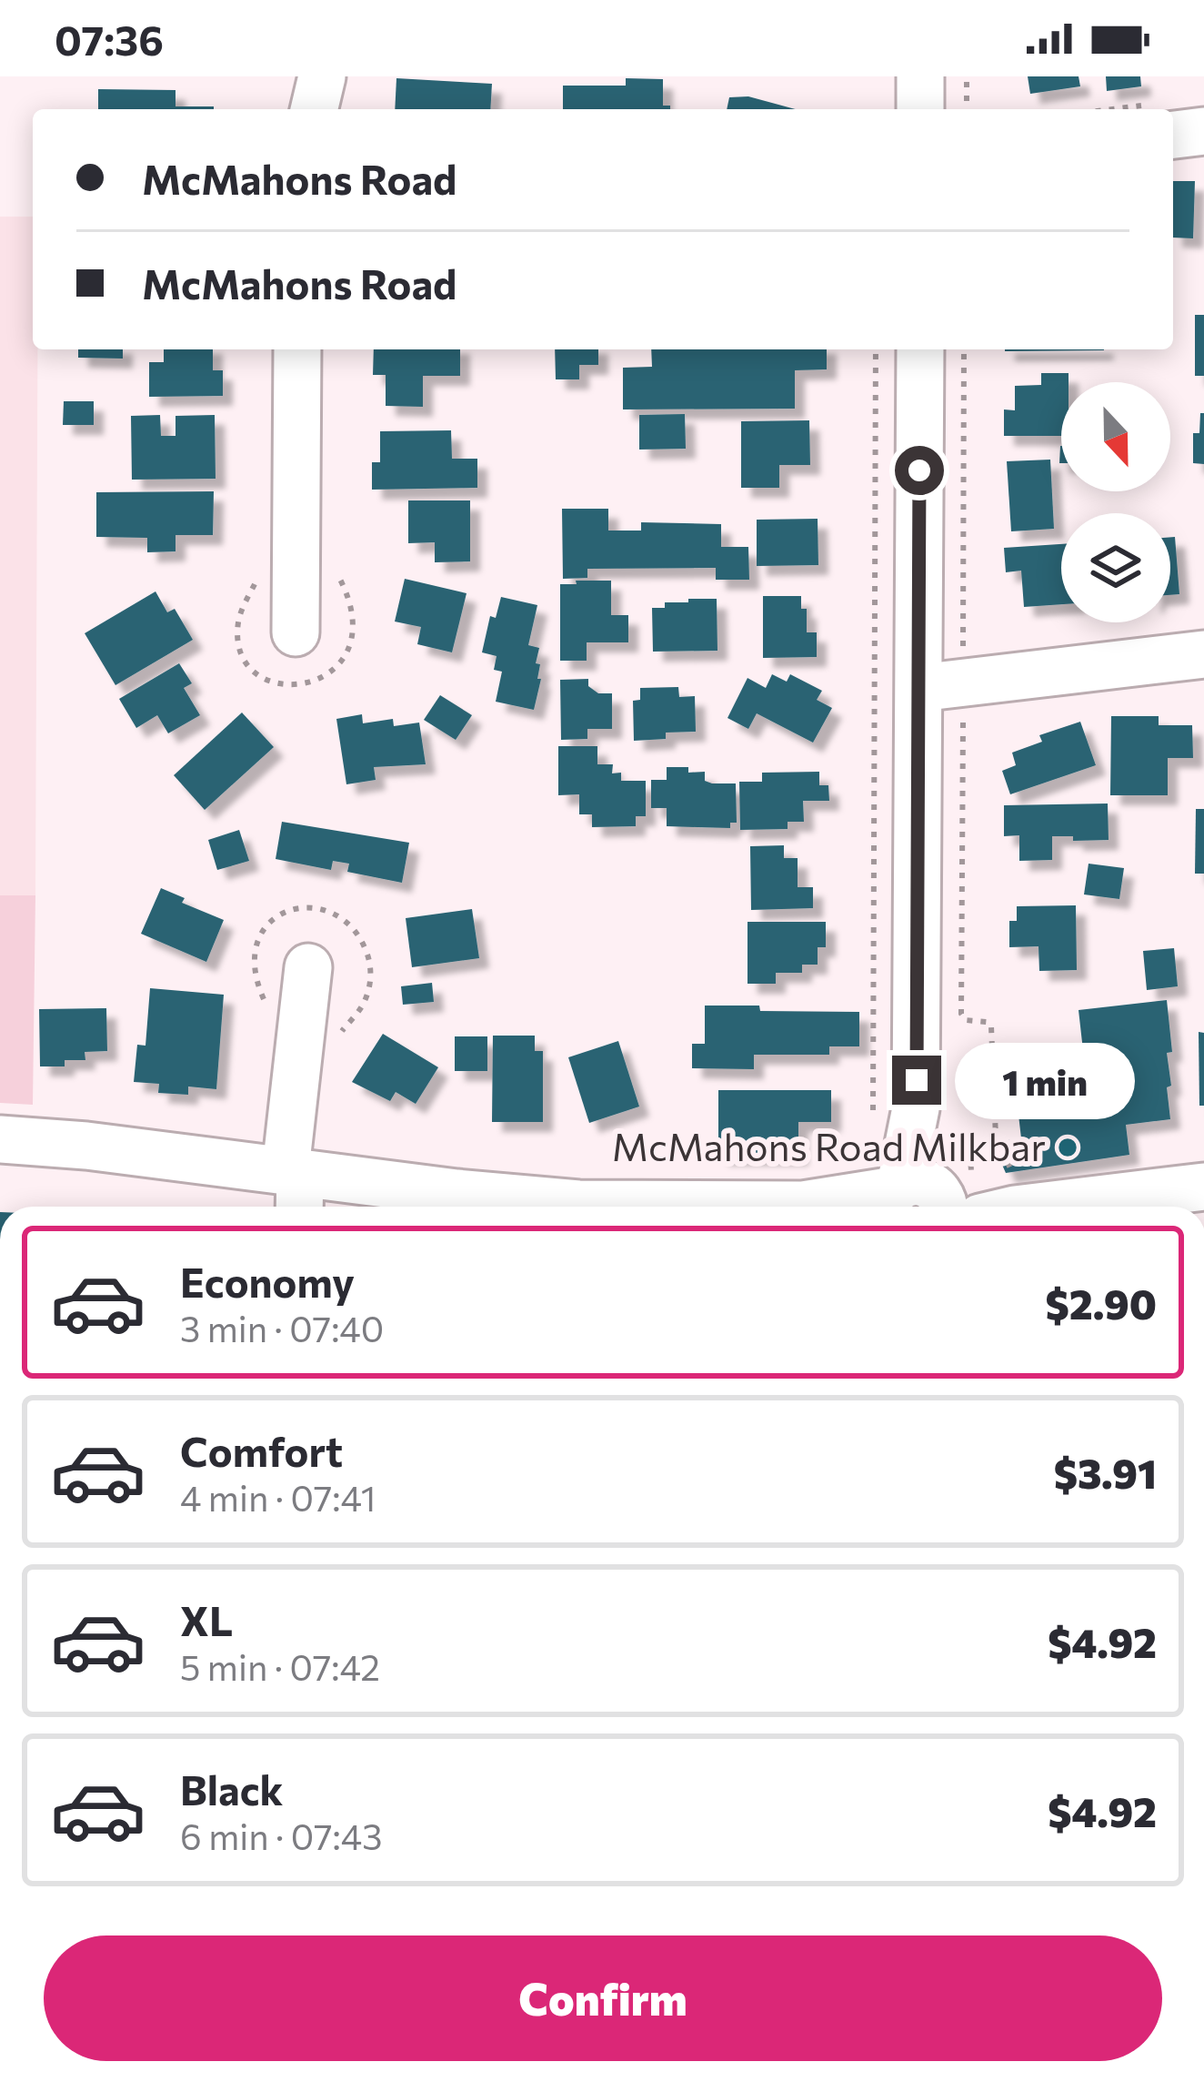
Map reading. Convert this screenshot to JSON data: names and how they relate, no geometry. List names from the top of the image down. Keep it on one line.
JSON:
{"places":["McMahons Road Milkbar"],"north":"bottom","page":{"status":"07:36","banner":["McMahons Road","McMahons Road"],"bubble":"1 min","list":[{"name":"Economy","note":"3 min · 07:40","value":"$2.90"},{"name":"Comfort","note":"4 min · 07:41","value":"$3.91"},{"name":"XL","note":"5 min · 07:42","value":"$4.92"},{"name":"Black","note":"6 min · 07:43","value":"$4.92"}],"buttons":"Confirm"}}
